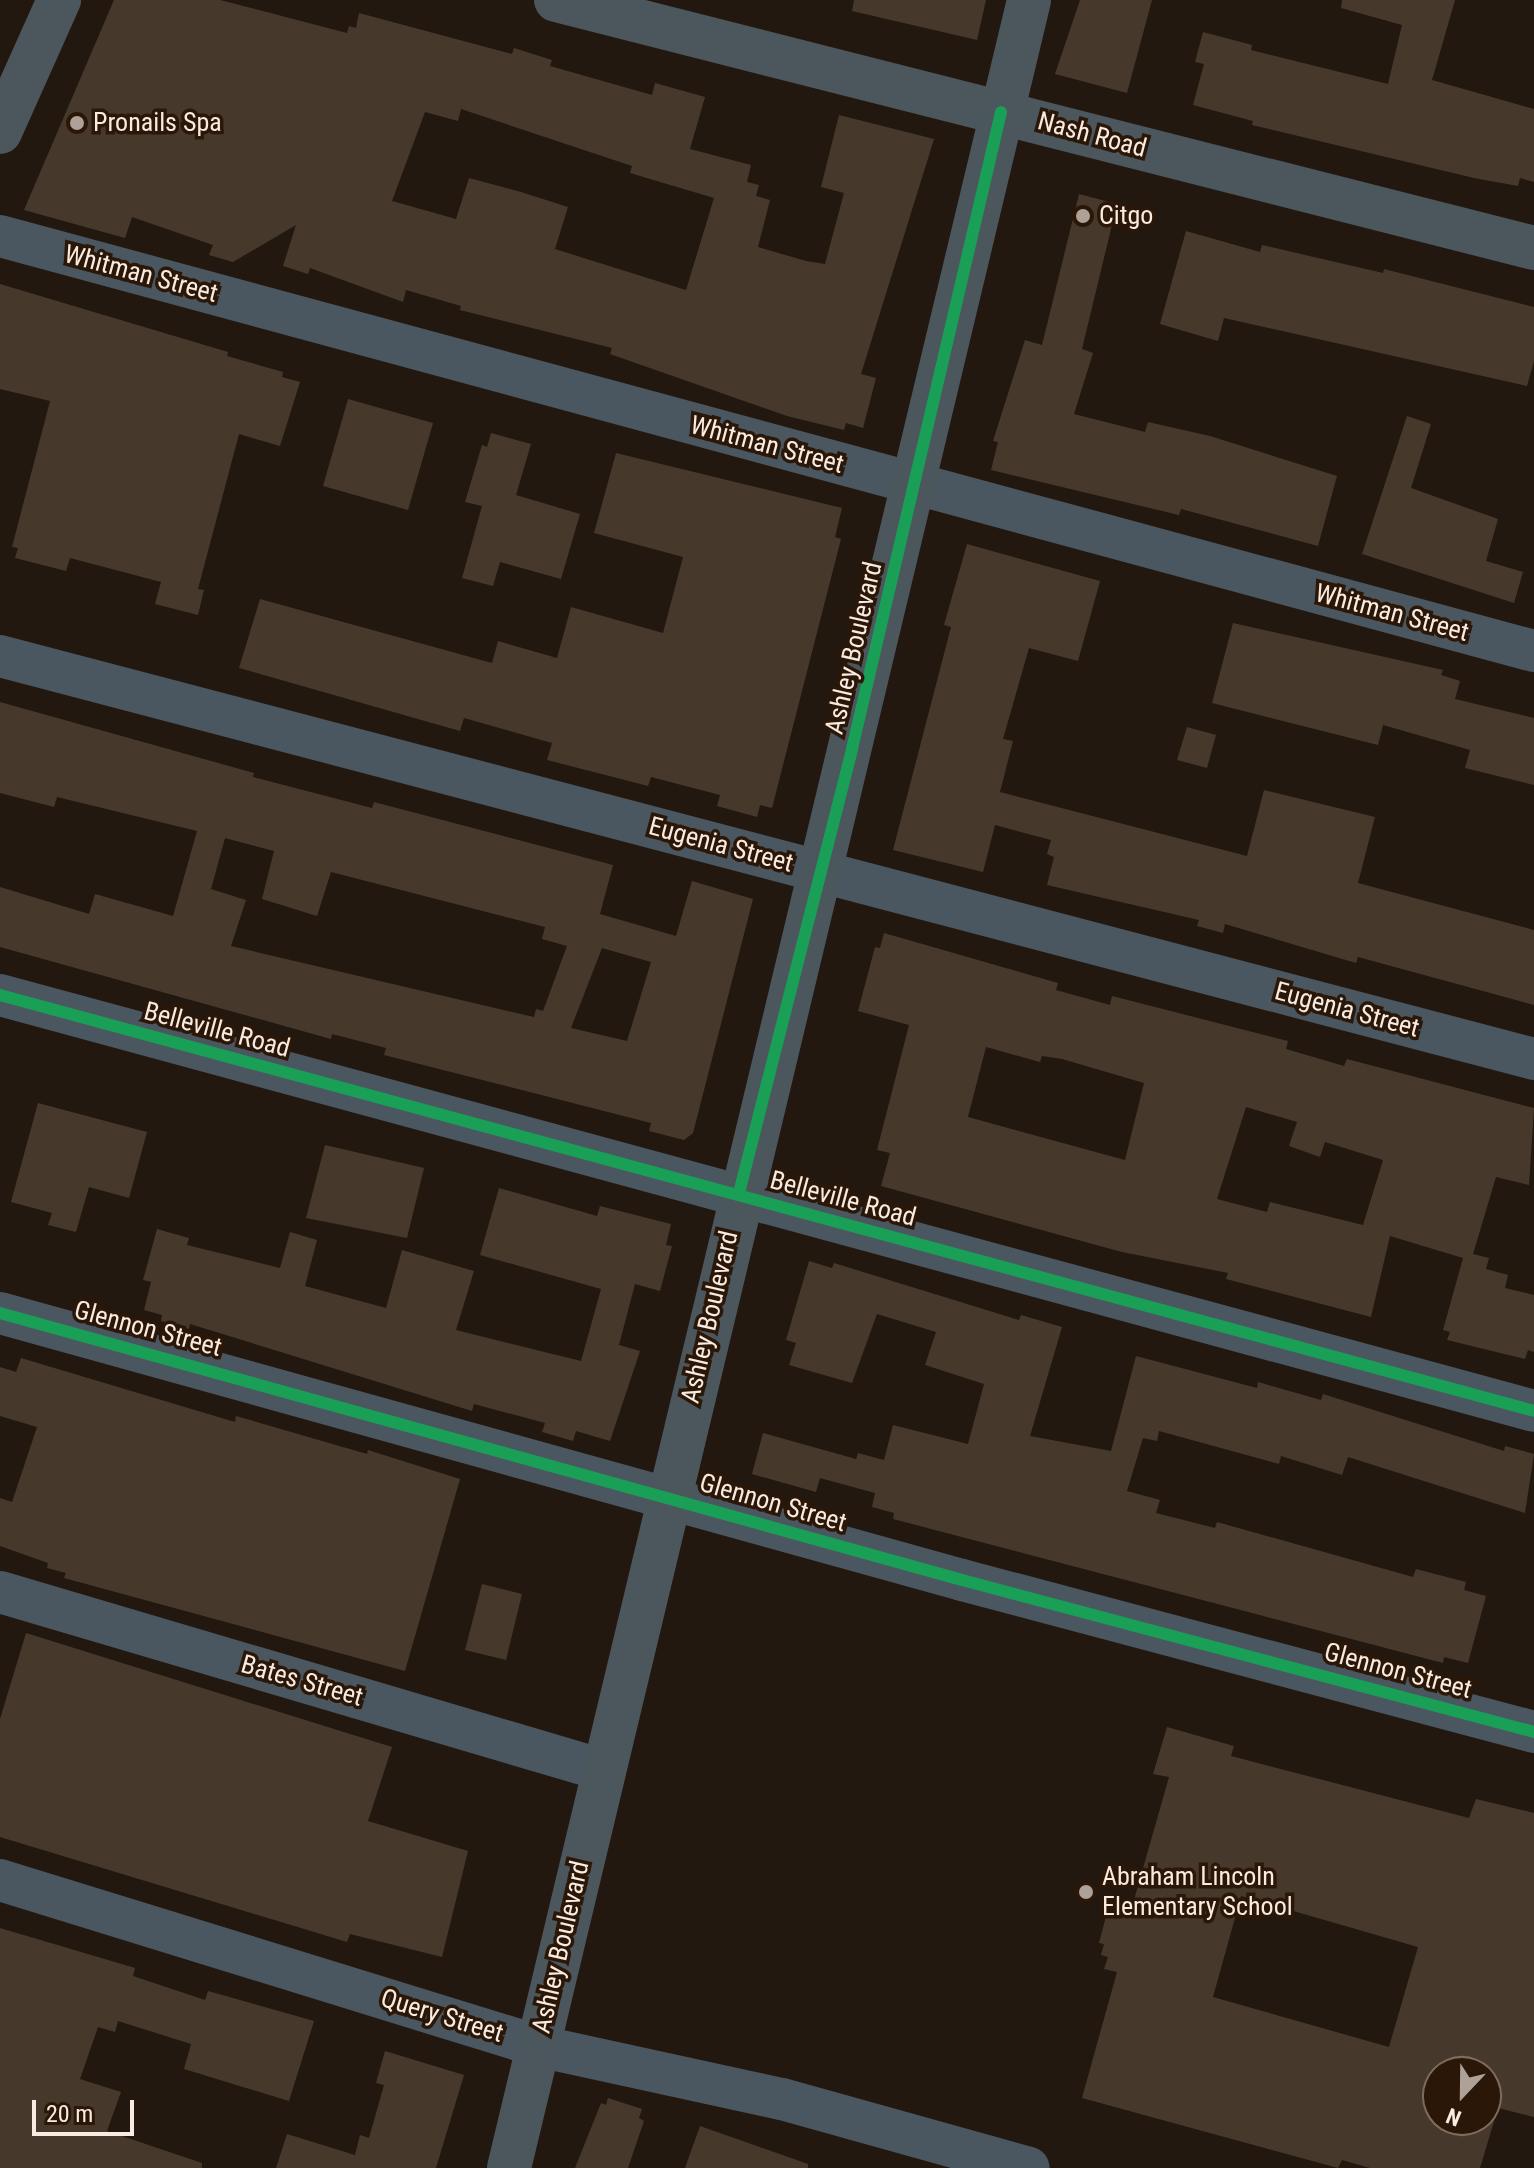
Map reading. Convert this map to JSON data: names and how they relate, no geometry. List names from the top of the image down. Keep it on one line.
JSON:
{"streets":{"main road":["Nash Road","Ashley Boulevard"],"street":["Whitman Street","Eugenia Street","Belleville Road","Glennon Street","Bates Street","Query Street"]},"crossings":[["Nash Road","Ashley Boulevard"],["Whitman Street","Ashley Boulevard"],["Ashley Boulevard","Eugenia Street"],["Ashley Boulevard","Belleville Road"],["Ashley Boulevard","Glennon Street"],["Ashley Boulevard","Bates Street"],["Ashley Boulevard","Query Street"]],"places":["Pronails Spa","Citgo","Abraham Lincoln Elementary School"],"scale_bar":"20 m","north":"bottom"}
